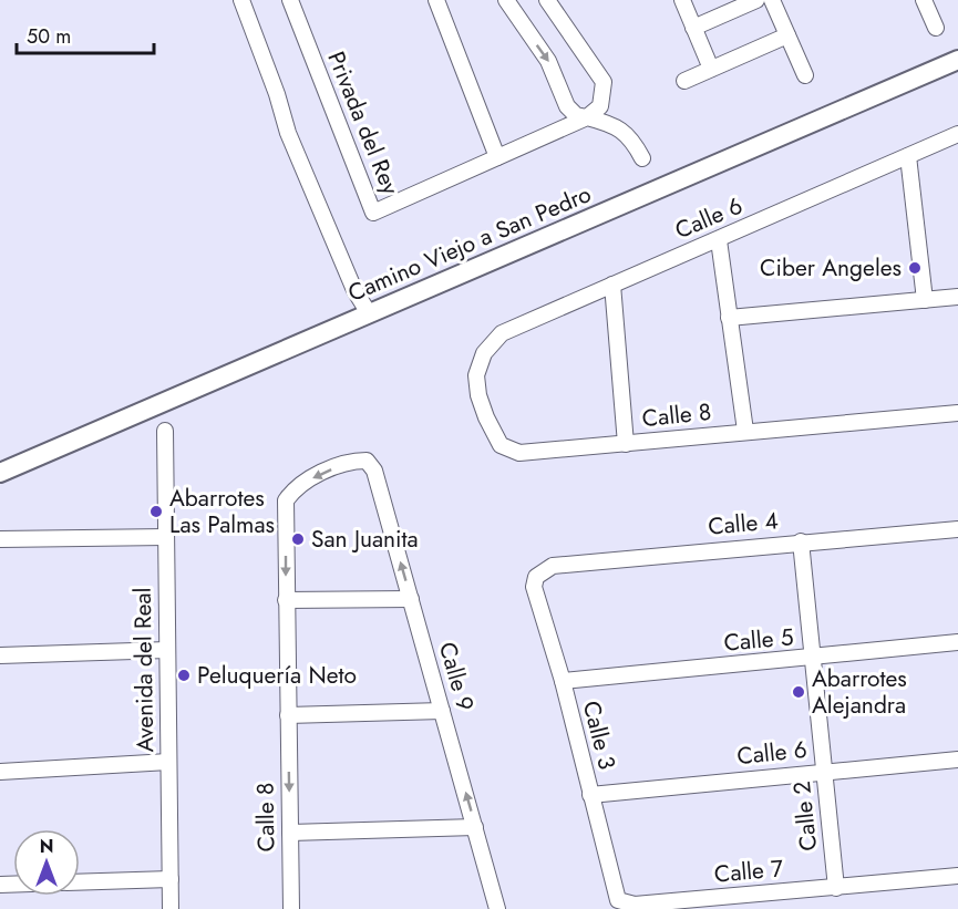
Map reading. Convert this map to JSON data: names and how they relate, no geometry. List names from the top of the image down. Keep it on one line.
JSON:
{"streets":{"street":["Privada del Rey","Calle 6","Camino Viejo a San Pedro","Calle 8","Calle 4","Calle 5","Avenida del Real","Calle 9","Calle 3","Calle 2","Calle 7"]},"crossings":[["Calle 6","Calle 8"],["Calle 6","Calle 3"],["Calle 6","Calle 2"],["Calle 8","Calle 9"],["Calle 4","Calle 3"],["Calle 4","Calle 2"],["Calle 5","Calle 3"],["Calle 5","Calle 2"],["Calle 3","Calle 7"],["Calle 2","Calle 7"]],"one_way":["Calle 9"],"places":["Ciber Angeles","Abarrotes Las Palmas","San Juanita","Peluquería Neto","Abarrotes Alejandra"],"scale_bar":"50 m","north":"top"}
